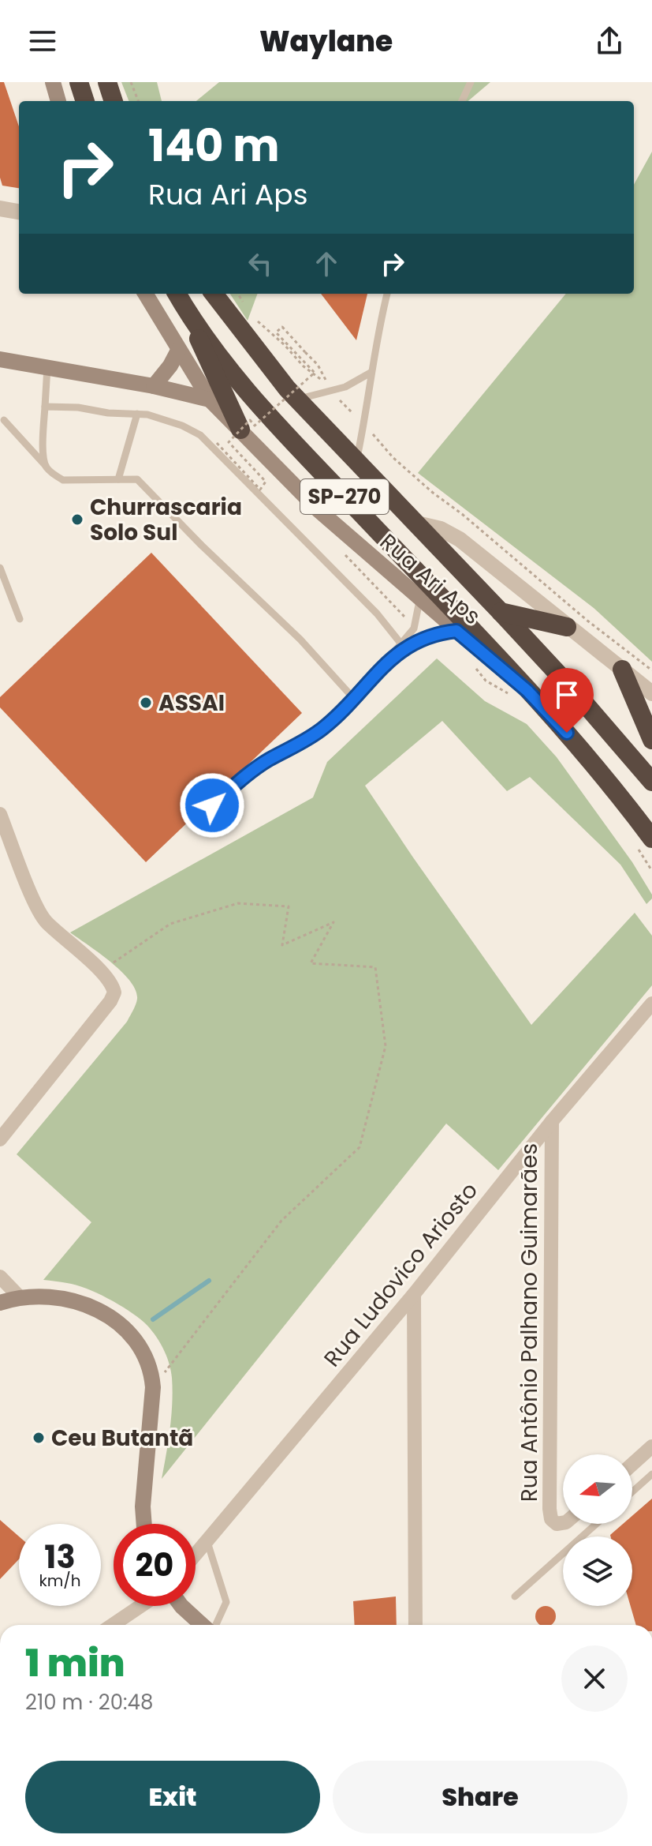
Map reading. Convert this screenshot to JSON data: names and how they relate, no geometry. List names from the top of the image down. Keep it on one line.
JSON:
{"streets":{"highway":["SP-270"],"main road":["Rua Ari Aps"],"street":["Rua Ludovico Ariosto","Rua Antônio Palhano Guimarães"]},"crossings":[["SP-270","Rua Ari Aps"],["Rua Ludovico Ariosto","Rua Antônio Palhano Guimarães"]],"places":["Churrascaria Solo Sul","ASSAI","Ceu Butantã"],"north":"left","page":{"header":"Waylane","turn":["140 m","Rua Ari Aps"],"speed":"13 km/h","limit":"20","heading":["1 min","210 m · 20:48"],"buttons":["Exit","Share"]}}
